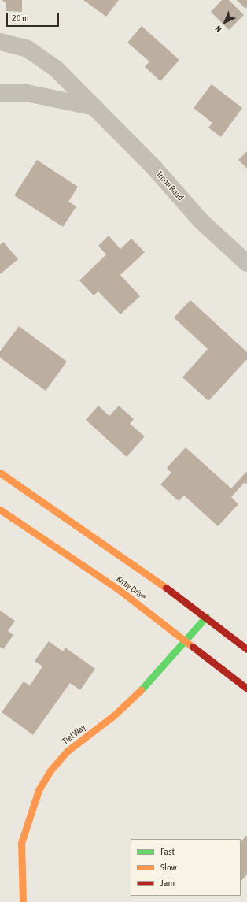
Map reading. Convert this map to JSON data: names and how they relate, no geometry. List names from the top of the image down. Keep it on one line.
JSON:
{"streets":{"main road":["Kirby Drive","Tiel Way"],"street":["Troon Road"]},"crossings":[["Kirby Drive","Tiel Way"]],"legend":["Fast","Slow","Jam"],"scale_bar":"20 m","north":"bottom left"}
